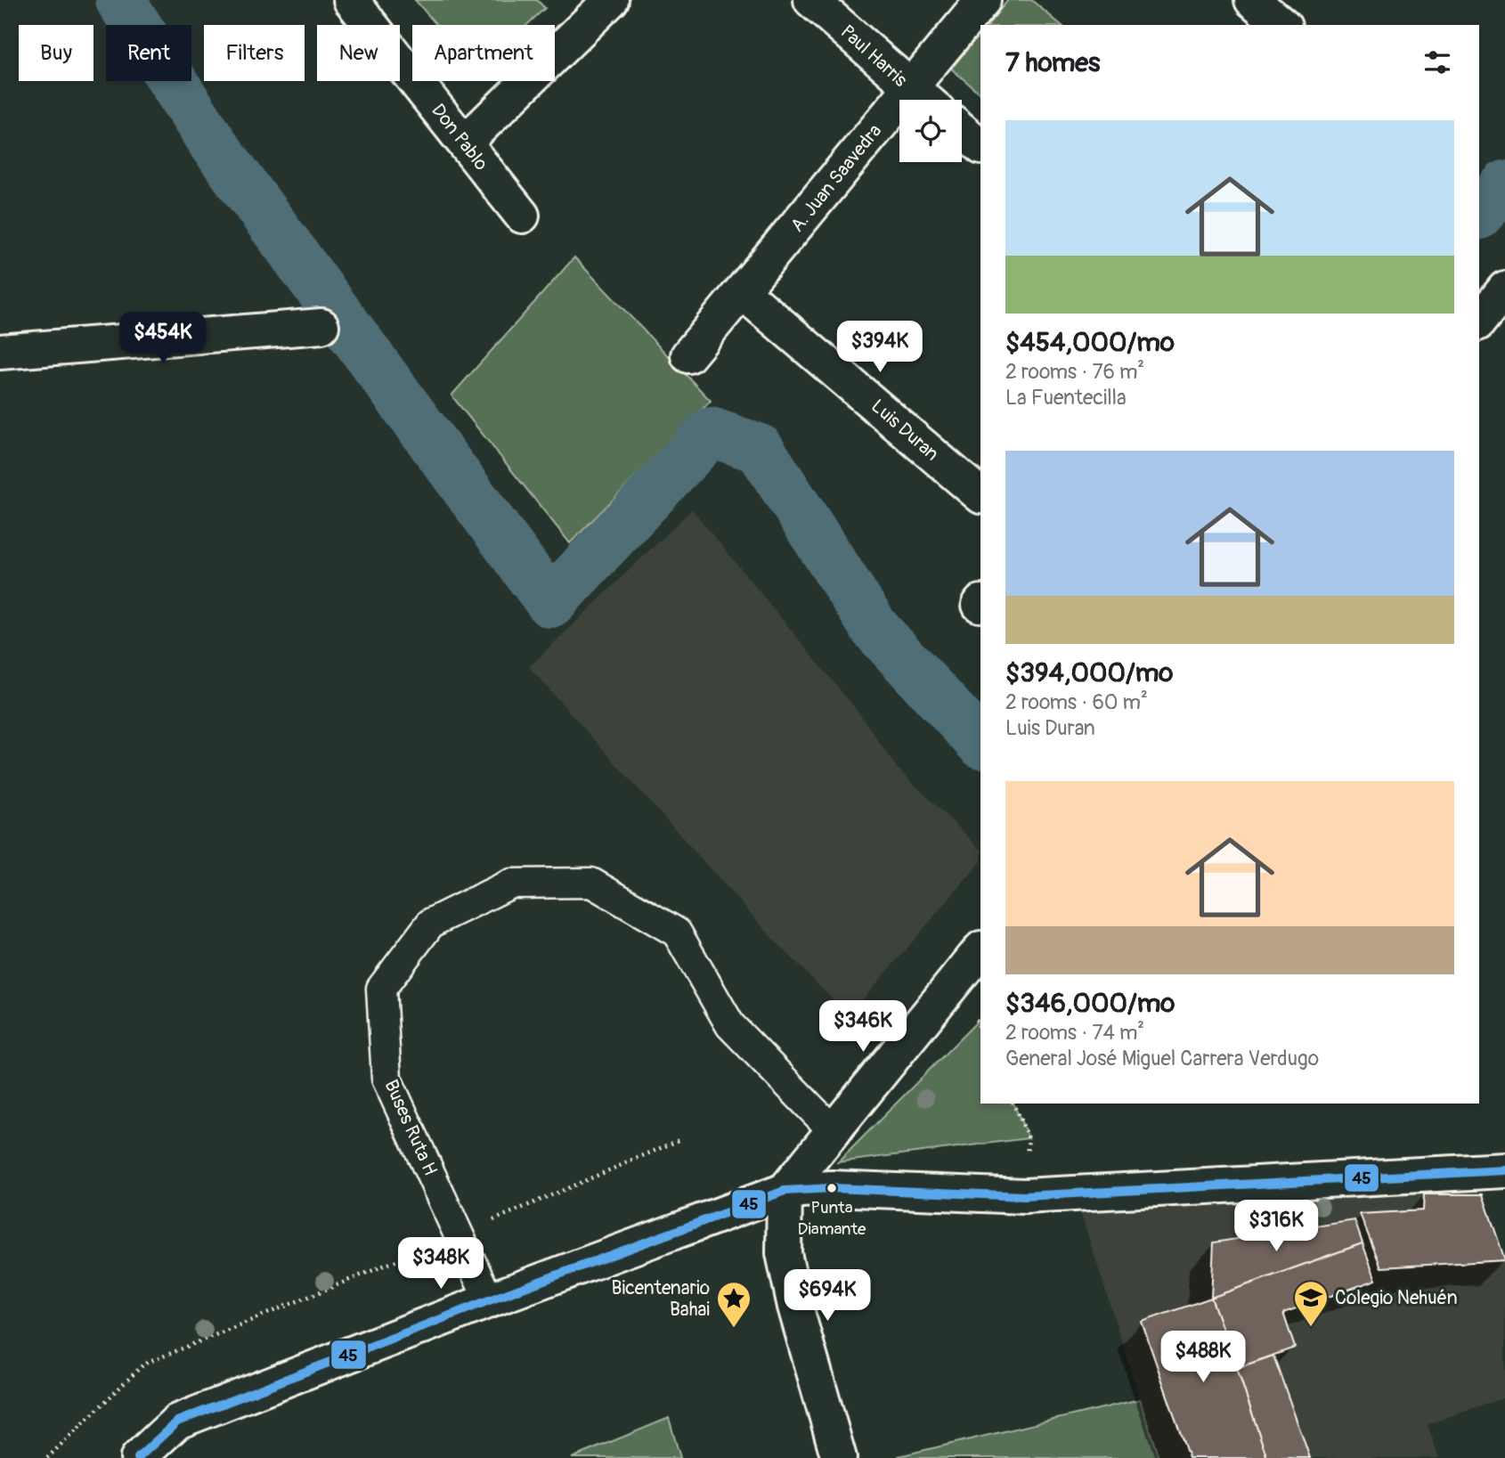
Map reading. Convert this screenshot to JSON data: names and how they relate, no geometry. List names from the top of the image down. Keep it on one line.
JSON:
{"streets":{"street":["Paul Harris","Don Pablo","A. Juan Saavedra","Luis Duran"],"lane":["Buses Ruta H"]},"crossings":[["Paul Harris","A. Juan Saavedra"],["A. Juan Saavedra","Luis Duran"]],"places":{"other":["Punta Diamante"],"school or university":["Colegio Nehuén"],"place":["Bicentenario Bahai"]},"lines":["transit line 45"],"page":{"chip":["Buy","Rent","Filters","New","Apartment"],"heading":"7 homes","list":[{"name":"$454,000/mo","note":"2 rooms · 76 m² · La Fuentecilla"},{"name":"$394,000/mo","note":"2 rooms · 60 m² · Luis Duran"},{"name":"$346,000/mo","note":"2 rooms · 74 m² · General José Miguel Carrera Verdugo"}],"price":["$454K","$394K","$346K","$316K","$348K","$694K","$488K"]}}
